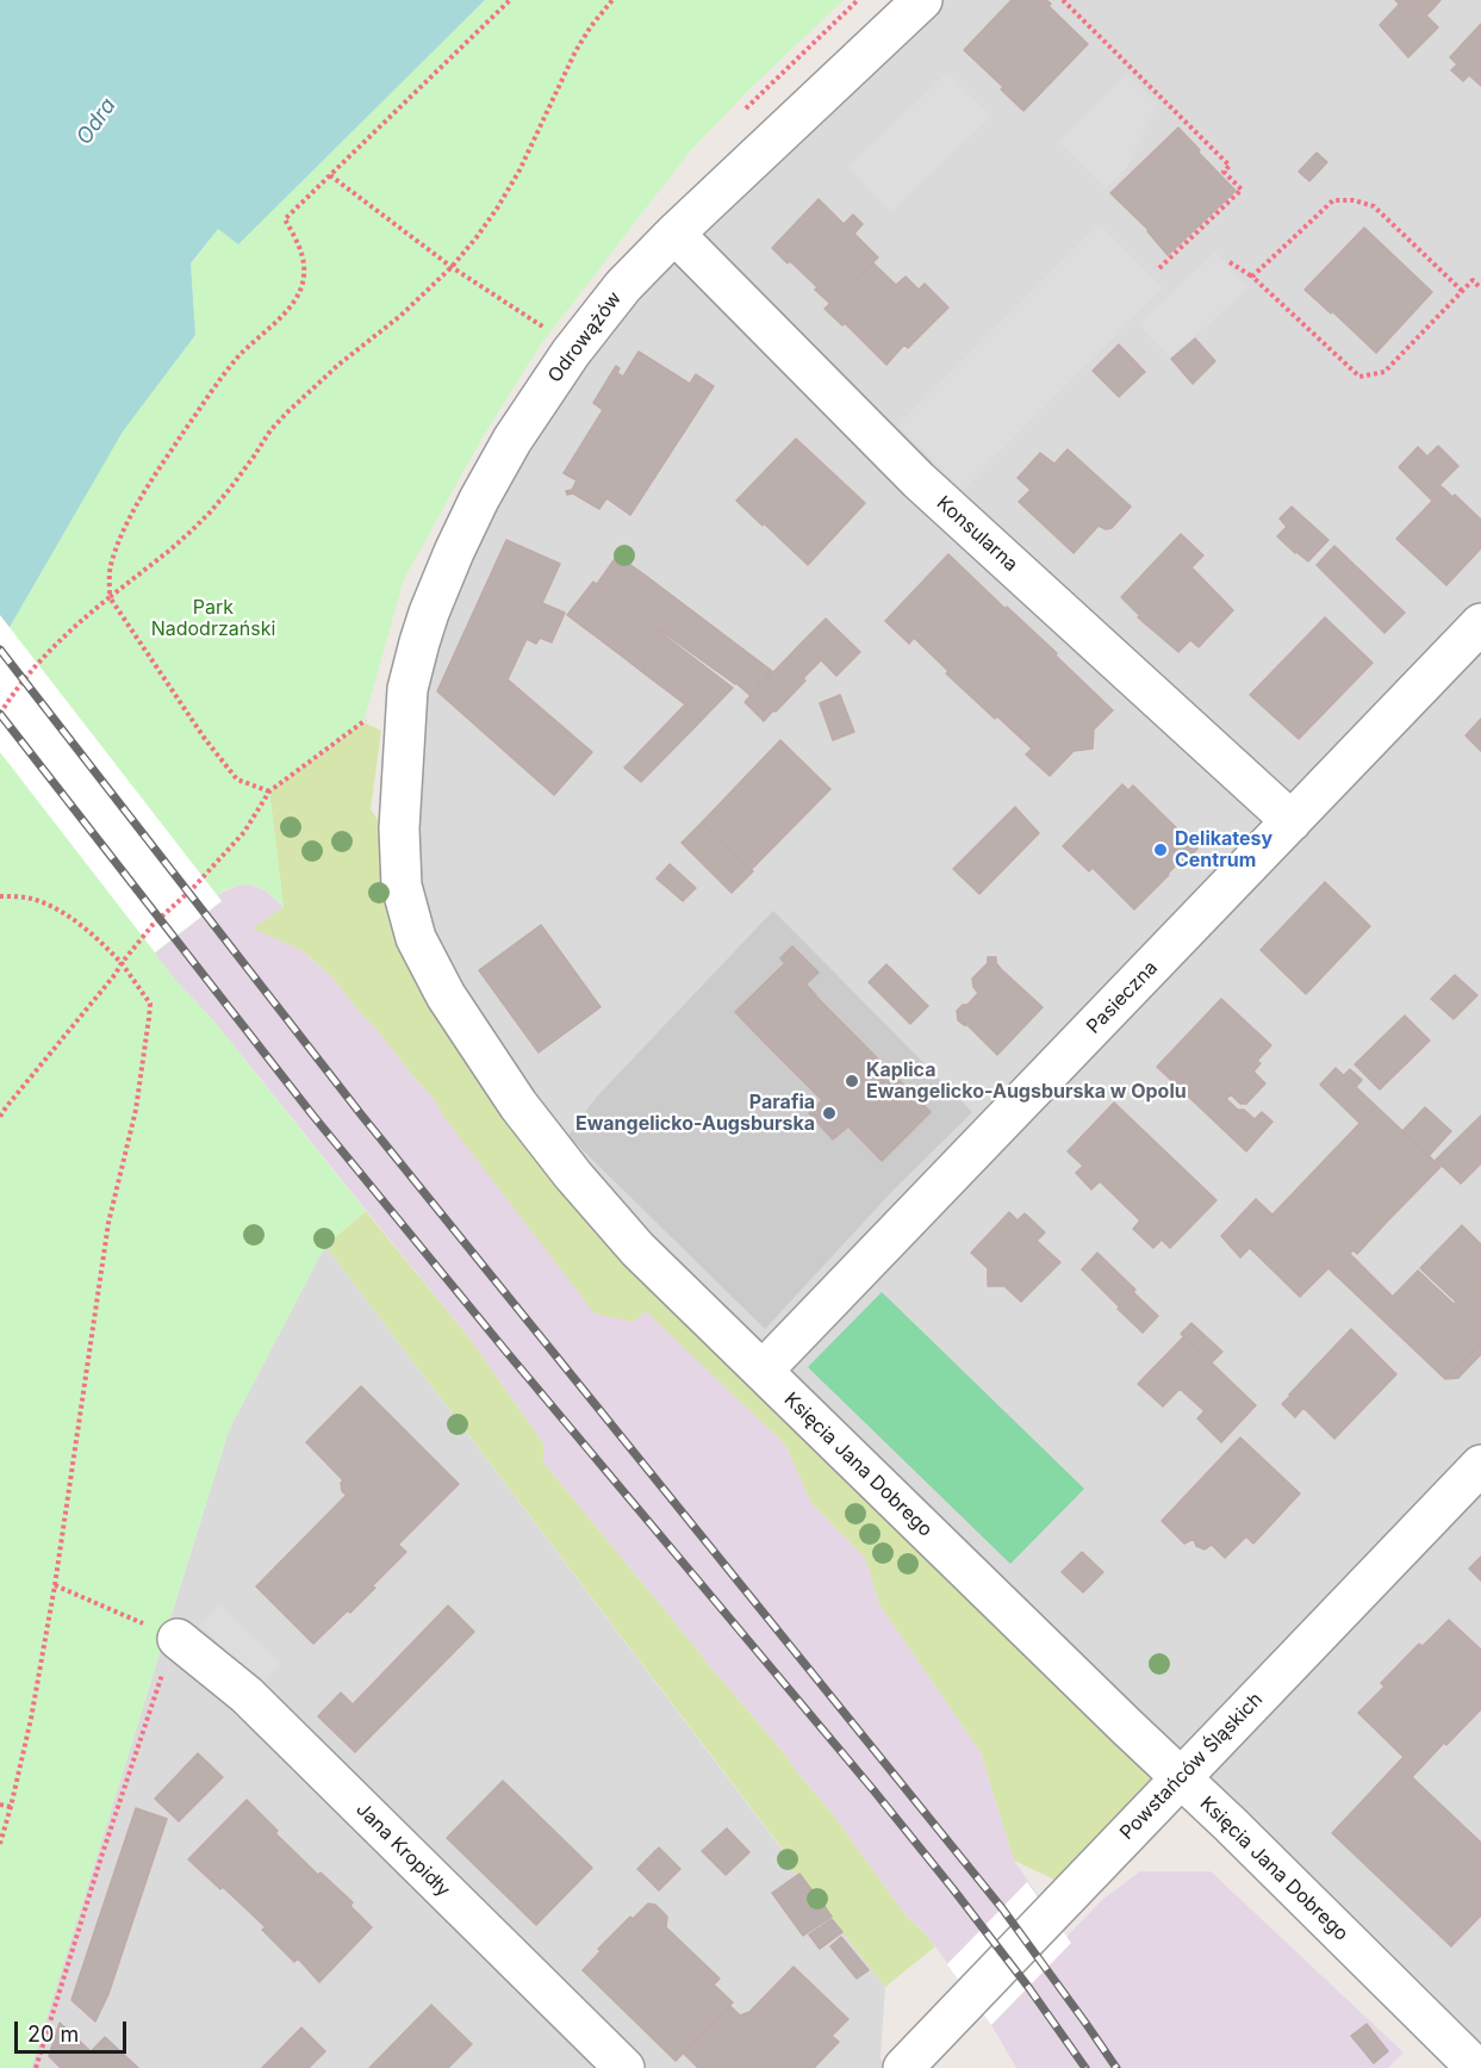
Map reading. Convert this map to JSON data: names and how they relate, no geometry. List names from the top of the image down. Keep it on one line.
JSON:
{"streets":{"street":["Odrowążów","Konsularna","Pasieczna","Księcia Jana Dobrego","Powstańców Śląskich","Jana Kropidły"]},"crossings":[["Odrowążów","Konsularna"],["Odrowążów","Księcia Jana Dobrego"],["Konsularna","Pasieczna"],["Pasieczna","Księcia Jana Dobrego"],["Księcia Jana Dobrego","Powstańców Śląskich"]],"water":["Odra"],"parks":["Park Nadodrzański"],"places":["Delikatesy Centrum","Kaplica Ewangelicko-Augsburska w Opolu","Parafia Ewangelicko-Augsburska"],"scale_bar":"20 m"}
